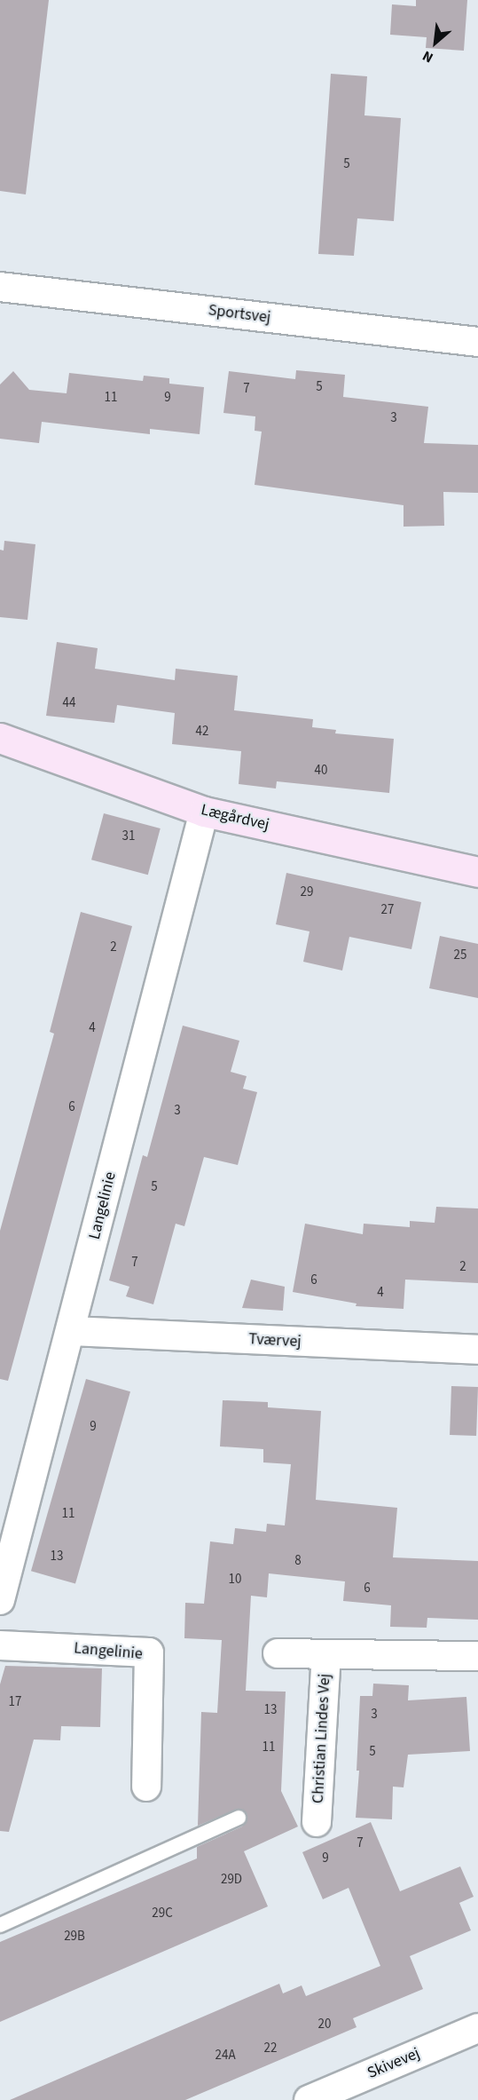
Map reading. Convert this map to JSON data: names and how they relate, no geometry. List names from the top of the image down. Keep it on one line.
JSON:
{"streets":{"street":["Sportsvej","Lægårdvej","Langelinie","Tværvej","Christian Lindes Vej","Skivevej"]},"crossings":[["Lægårdvej","Langelinie"],["Langelinie","Tværvej"]],"house_numbers":["5","5","7","11","9","3","44","42","40","31","29","27","2","25","4","6","3","5","7","2","6","4","9","11","13","8","10","6","17","13","3","11","5","7","9","29D","29C","29B","20","22","24A"],"north":"bottom left"}
